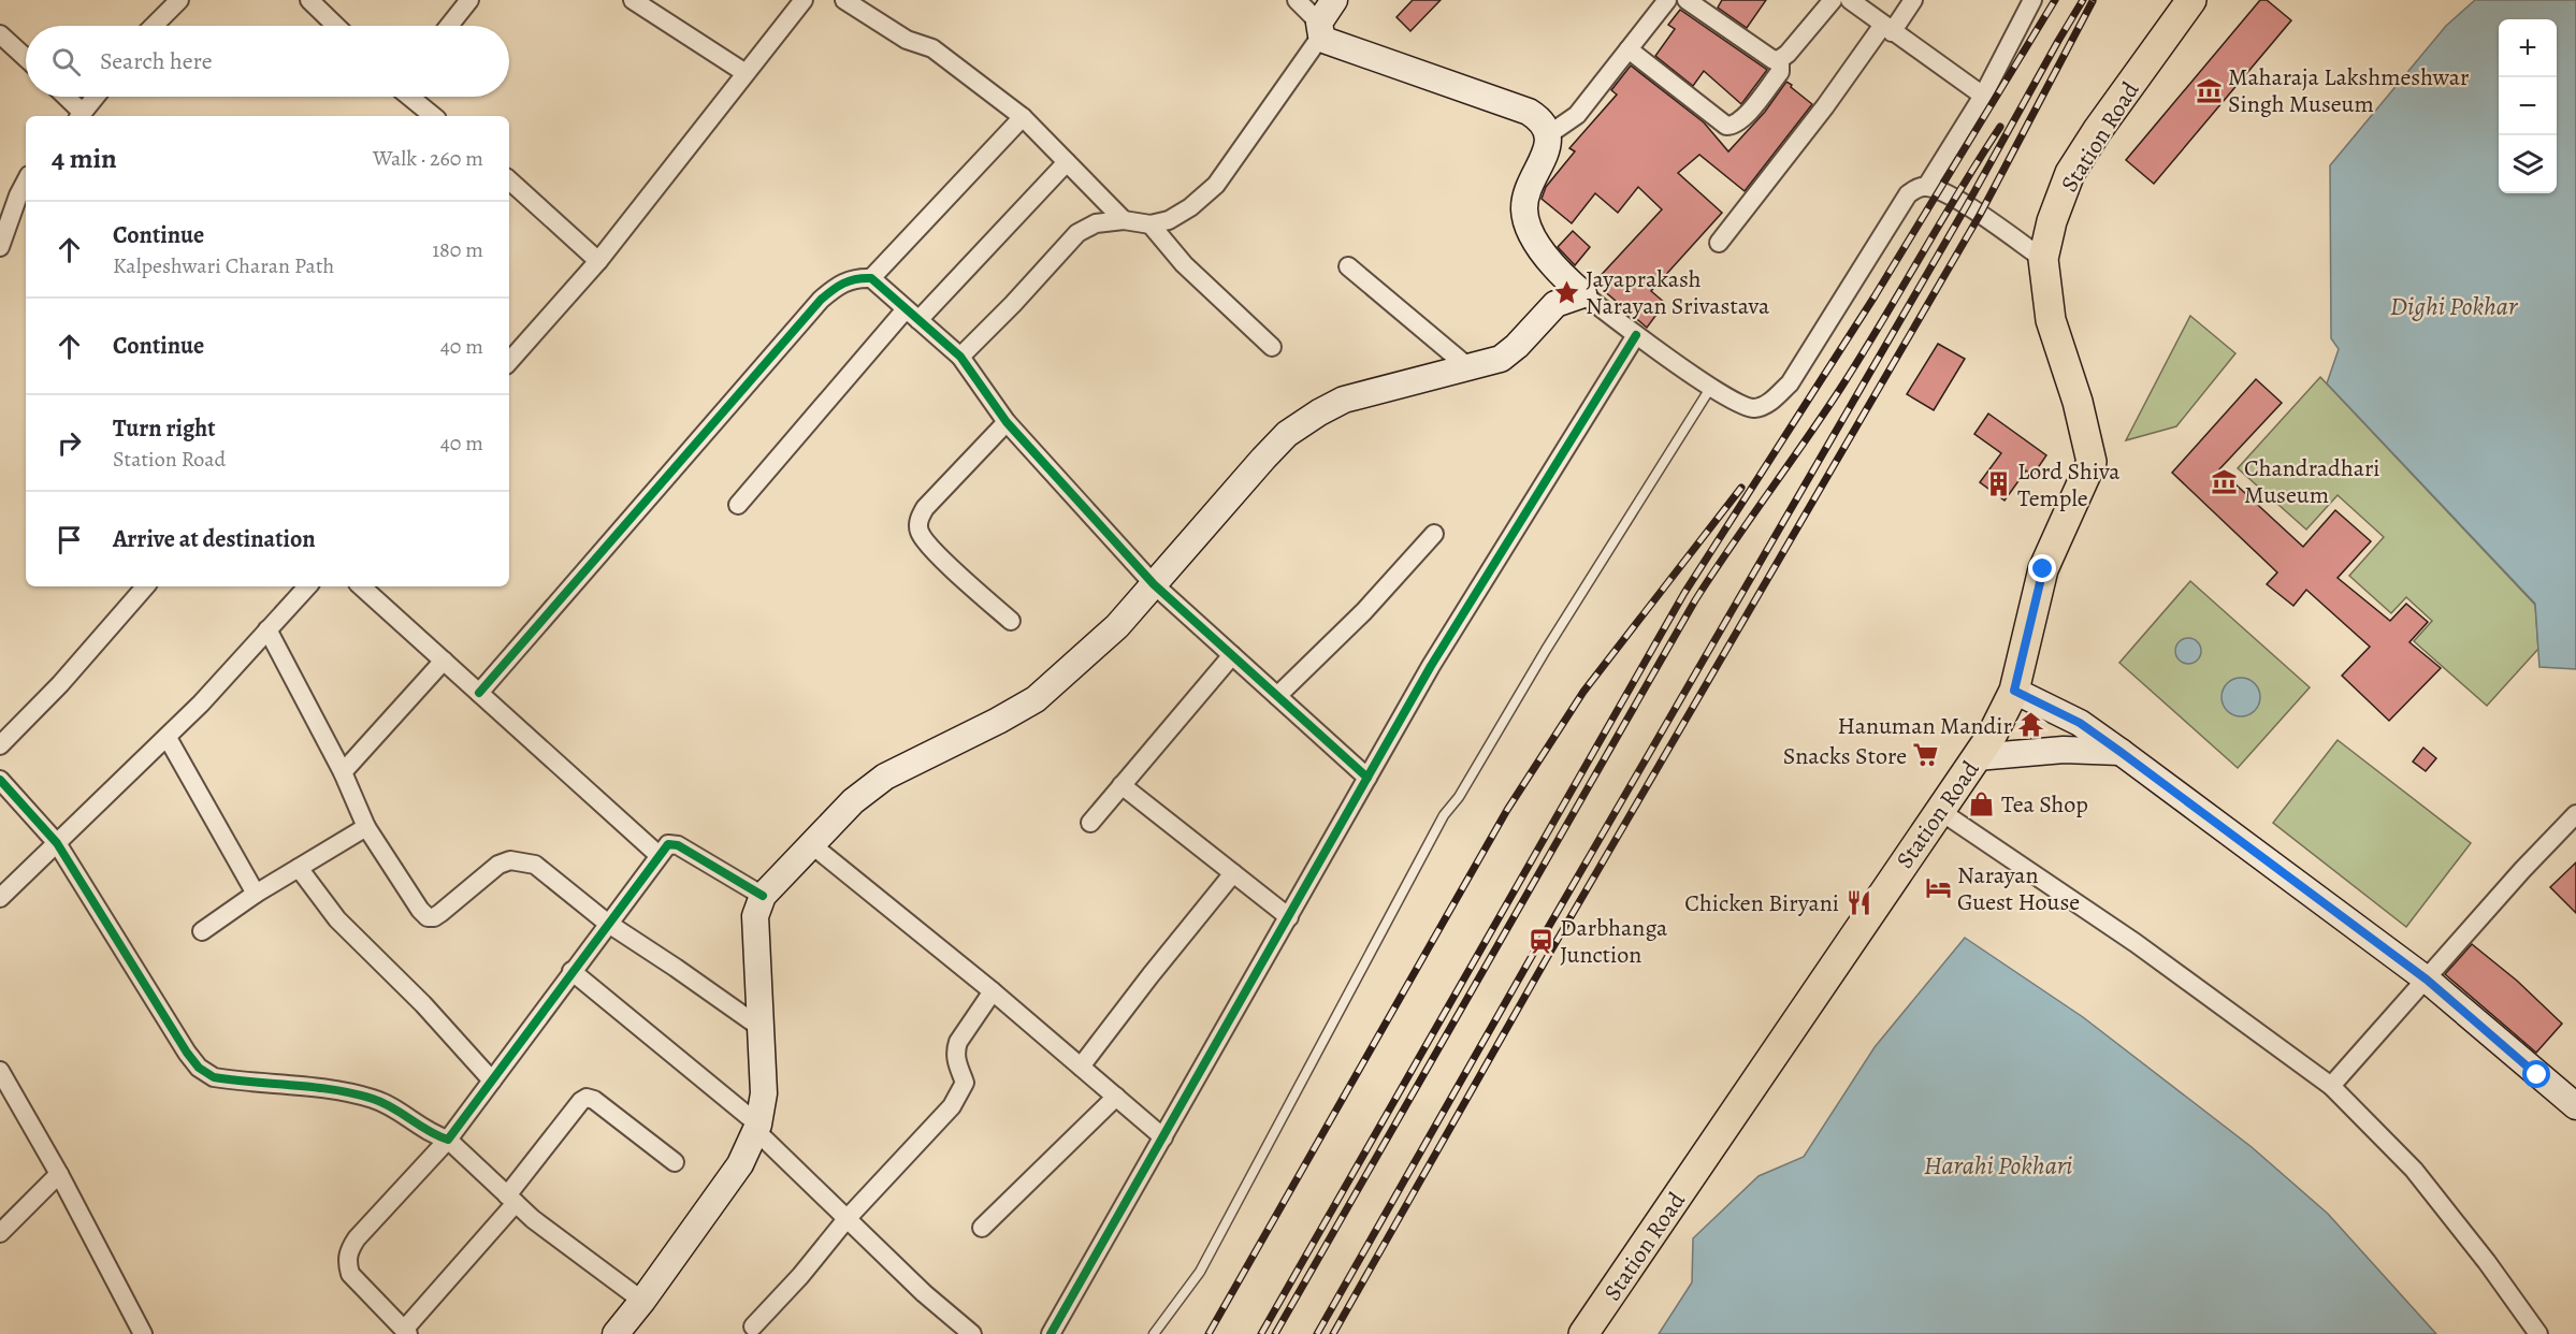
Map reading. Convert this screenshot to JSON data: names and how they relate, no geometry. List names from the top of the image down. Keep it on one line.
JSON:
{"streets":{"main road":["Station Road"]},"water":["Dighi Pokhar","Harahi Pokhari"],"places":{"museum":["Maharaja Lakshmeshwar Singh Museum","Chandradhari Museum"],"place":["Jayaprakash Narayan Srivastava"],"building":["Lord Shiva Temple"],"temple":["Hanuman Mandir"],"supermarket":["Snacks Store"],"shop":["Tea Shop"],"hotel":["Narayan Guest House"],"restaurant":["Chicken Biryani"],"station":["Darbhanga Junction"]},"page":{"map_buttons":["+","−"],"search":"Search here","heading":["4 min","Walk · 260 m"],"list":[["Continue","Kalpeshwari Charan Path","180 m"],["Continue","40 m"],["Turn right","Station Road","40 m"],"Arrive at destination"]}}
